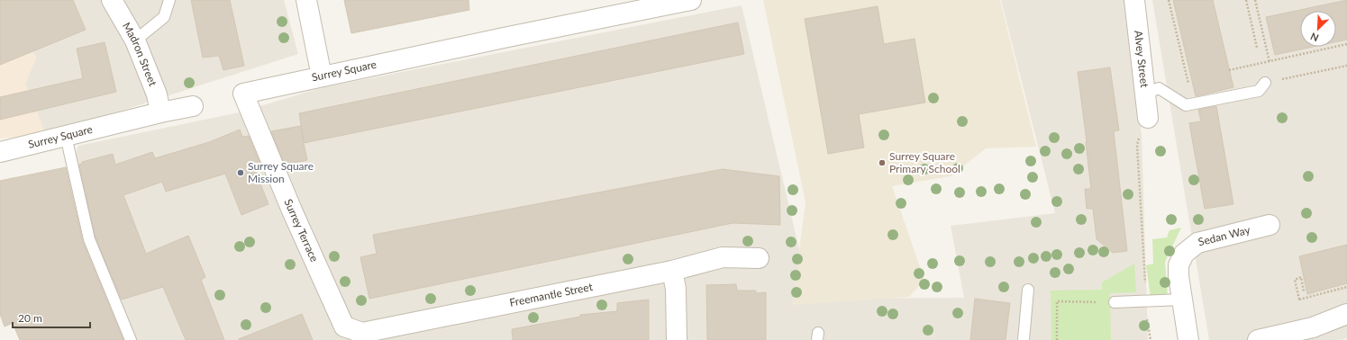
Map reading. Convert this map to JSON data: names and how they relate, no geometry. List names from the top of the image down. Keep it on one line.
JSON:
{"streets":{"street":["Madron Street","Alvey Street","Surrey Square","Surrey Terrace","Sedan Way","Freemantle Street"]},"crossings":[["Madron Street","Surrey Square"],["Surrey Square","Surrey Terrace"],["Surrey Terrace","Freemantle Street"]],"places":["Surrey Square Primary School","Surrey Square Mission"],"scale_bar":"20 m","north":"bottom left"}
